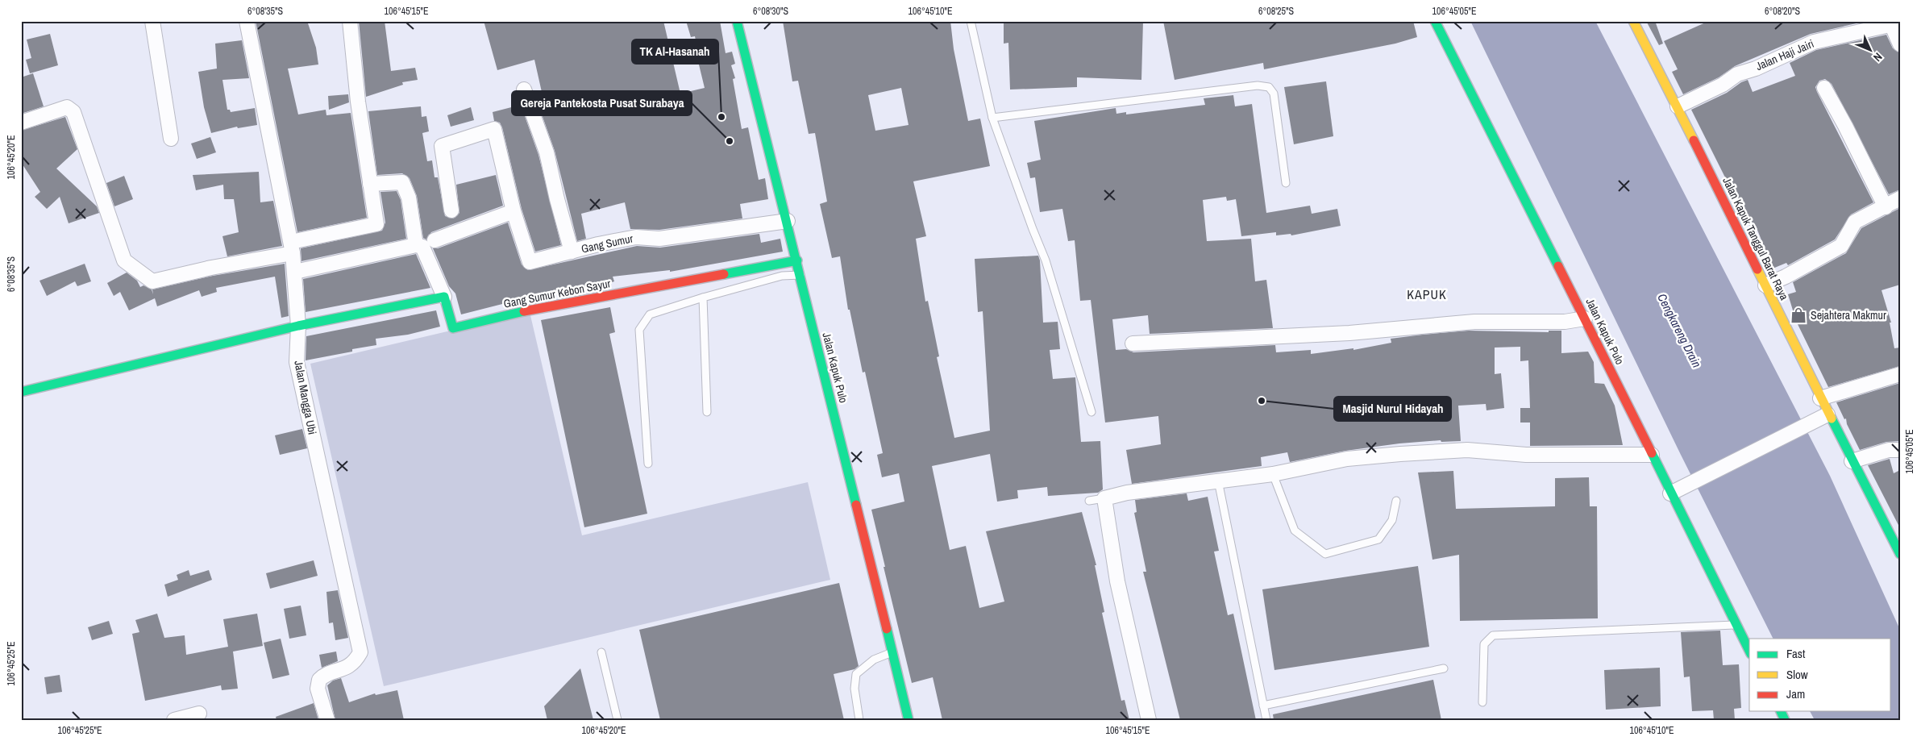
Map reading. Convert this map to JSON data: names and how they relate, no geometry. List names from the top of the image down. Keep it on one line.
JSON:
{"streets":{"street":["Jalan Haji Jairi","Jalan Kapuk Tanggul Barat Raya","Gang Sumur","Gang Sumur Kebon Sayur","Jalan Kapuk Pulo","Jalan Mangga Ubi"]},"crossings":[["Jalan Haji Jairi","Jalan Kapuk Tanggul Barat Raya"],["Gang Sumur","Jalan Kapuk Pulo"],["Gang Sumur Kebon Sayur","Jalan Kapuk Pulo"]],"districts":["KAPUK"],"water":["Cengkareng Drain"],"places":{"other":["TK Al-Hasanah","Gereja Pantekosta Pusat Surabaya","Masjid Nurul Hidayah"],"shop":["Sejahtera Makmur"]},"legend":["Fast","Slow","Jam"],"north":"bottom right","coordinates":["6°08'35\"S","106°45'15\"E","6°08'30\"S","106°45'10\"E","6°08'25\"S","106°45'05\"E","6°08'20\"S","106°45'20\"E","106°45'25\"E"]}
